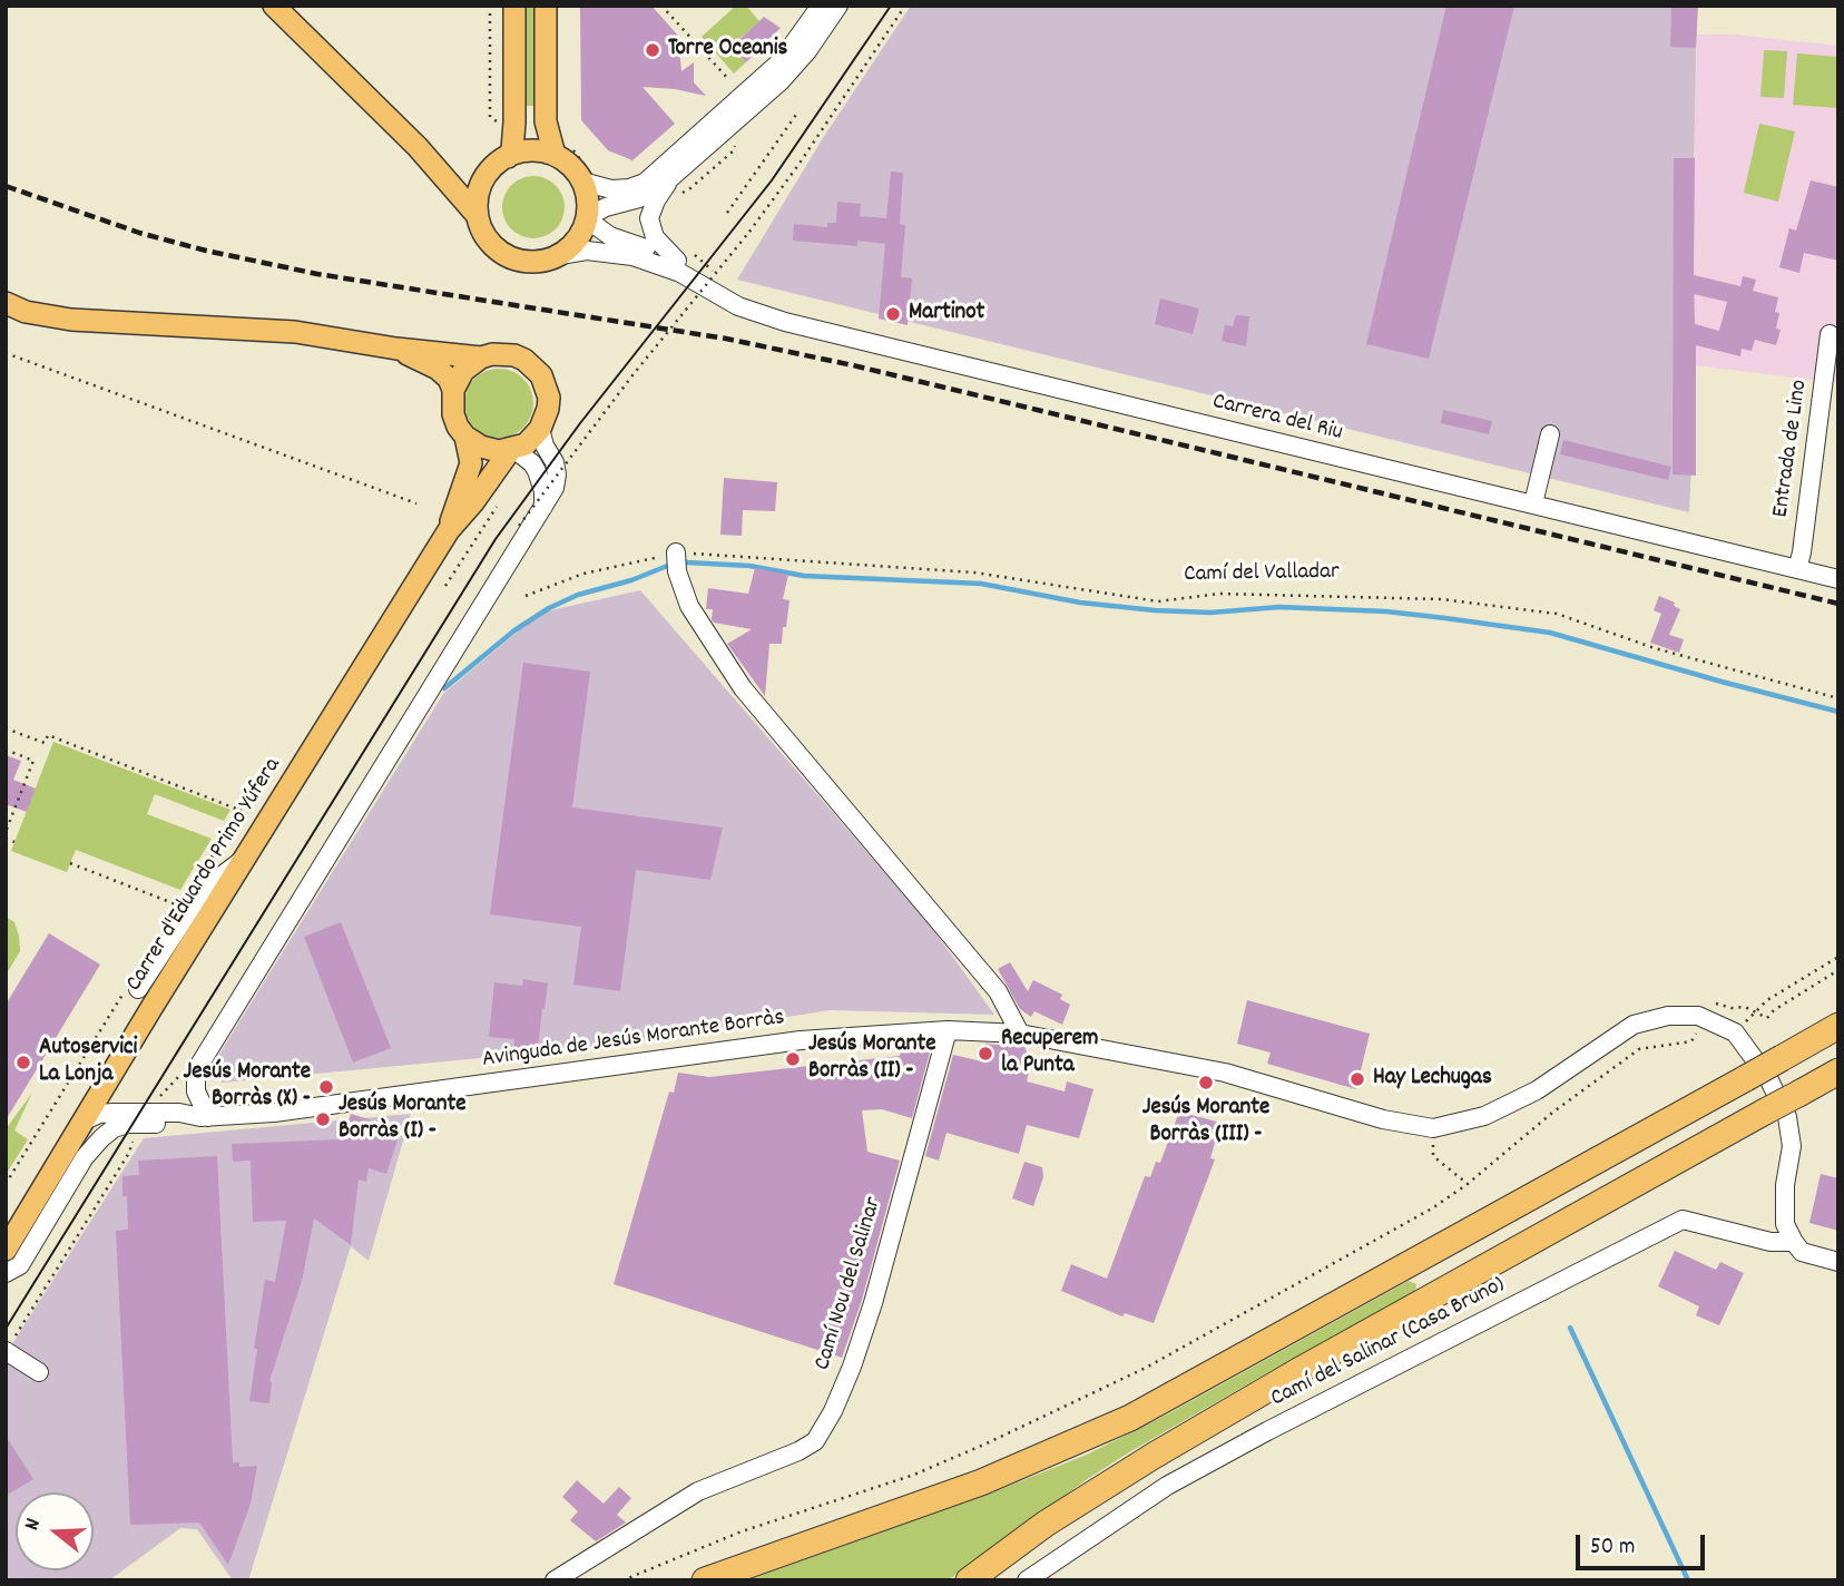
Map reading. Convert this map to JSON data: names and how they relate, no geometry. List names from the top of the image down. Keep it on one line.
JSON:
{"streets":{"main road":["Carrer d'Eduardo Primo Yúfera"],"street":["Carrera del Riu","Entrada de Lino","Avinguda de Jesús Morante Borràs","Camí Nou del Salinar","Camí del Salinar (Casa Bruno)"],"path":["Camí del Valladar"]},"crossings":[["Carrera del Riu","Entrada de Lino"],["Carrer d'Eduardo Primo Yúfera","Avinguda de Jesús Morante Borràs"],["Avinguda de Jesús Morante Borràs","Camí Nou del Salinar"],["Avinguda de Jesús Morante Borràs","Camí del Salinar (Casa Bruno)"]],"places":["Torre Oceanis","Martinot","Recuperem la Punta","Jesús Morante Borràs (II) -","Autoservici La Lonja","Hay Lechugas","Jesús Morante Borràs (III) -","Jesús Morante Borràs (X) -","Jesús Morante Borràs (I) -"],"scale_bar":"50 m","north":"left"}
